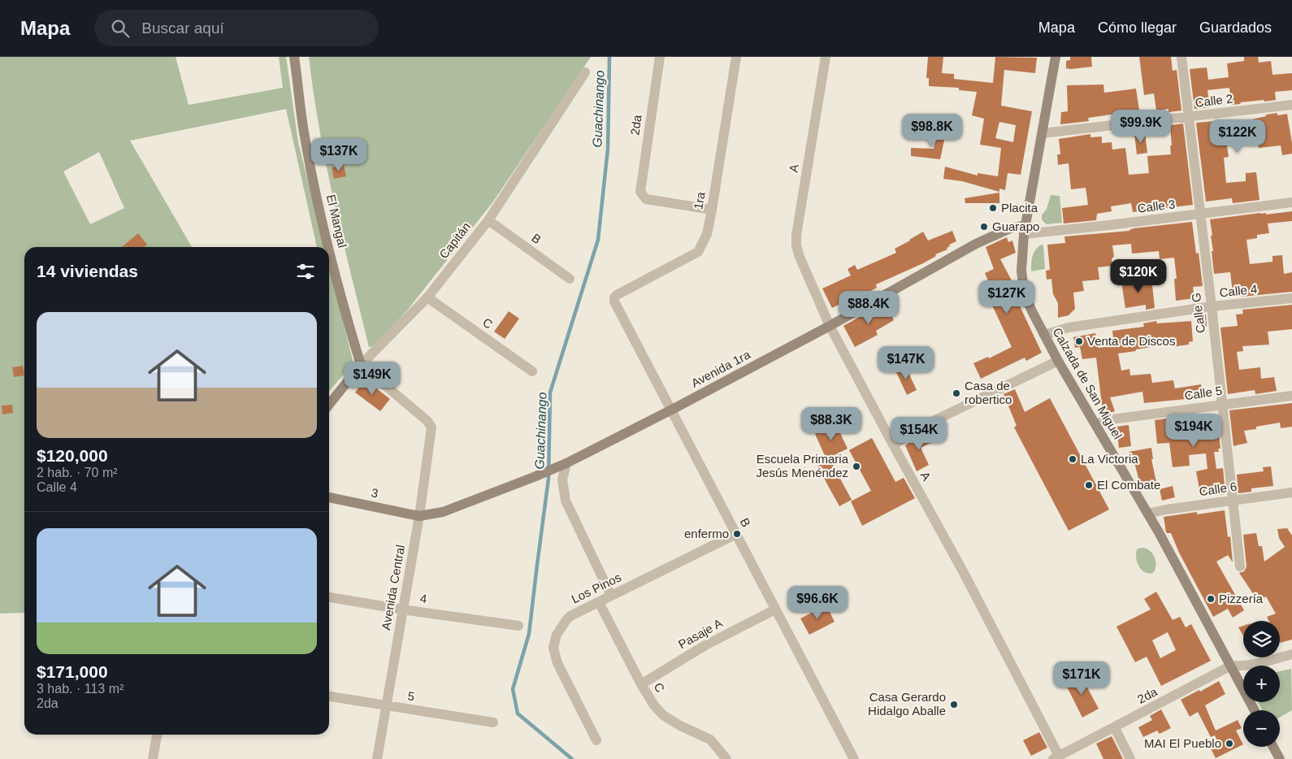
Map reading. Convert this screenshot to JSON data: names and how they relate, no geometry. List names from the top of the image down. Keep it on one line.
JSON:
{"streets":{"street":["Calle 2","2da","A","1ra","Calle 3","El Mangal","B","Capitán","Calle 4","Calle G","C","Avenida 1ra","Calzada de San Miguel","Calle 5","Calle 6","3","Avenida Central","Los Pinos","4","Pasaje A","5"]},"crossings":[["Calle 2","Calle G"],["Calle 2","Calzada de San Miguel"],["2da","A"],["2da","1ra"],["2da","Calzada de San Miguel"],["A","Avenida 1ra"],["1ra","B"],["Calle 3","Calle G"],["Calle 3","Avenida 1ra"],["Calle 3","Calzada de San Miguel"],["El Mangal","Capitán"],["El Mangal","Avenida Central"],["B","Capitán"],["B","Avenida 1ra"],["B","Los Pinos"],["B","Pasaje A"],["Capitán","C"],["Capitán","Avenida Central"],["Calle 4","Calle G"],["Calle 4","Calzada de San Miguel"],["Calle G","Calle 5"],["Calle G","Calle 6"],["C","Los Pinos"],["C","Pasaje A"],["Avenida 1ra","Calzada de San Miguel"],["Avenida 1ra","3"],["Avenida 1ra","Avenida Central"],["Calzada de San Miguel","Calle 5"],["Calzada de San Miguel","Calle 6"],["3","Avenida Central"],["Avenida Central","4"],["Avenida Central","5"]],"water":["Guachinango"],"places":["Placita","Guarapo","Venta de Discos","Casa de robertico","La Victoria","Escuela Primaria Jesús Menéndez","El Combate","enfermo","Pizzería","Casa Gerardo Hidalgo Aballe","MAI El Pueblo"],"page":{"header":"Mapa","search":"Buscar aquí","nav":["Mapa","Cómo llegar","Guardados"],"price":["$99.9K","$98.8K","$122K","$137K","$120K","$127K","$88.4K","$147K","$149K","$88.3K","$194K","$154K","$96.6K","$171K"],"heading":"14 viviendas","list":[{"name":"$120,000","note":"2 hab. · 70 m² · Calle 4"},{"name":"$171,000","note":"3 hab. · 113 m² · 2da"}],"map_buttons":["+","−"]}}
